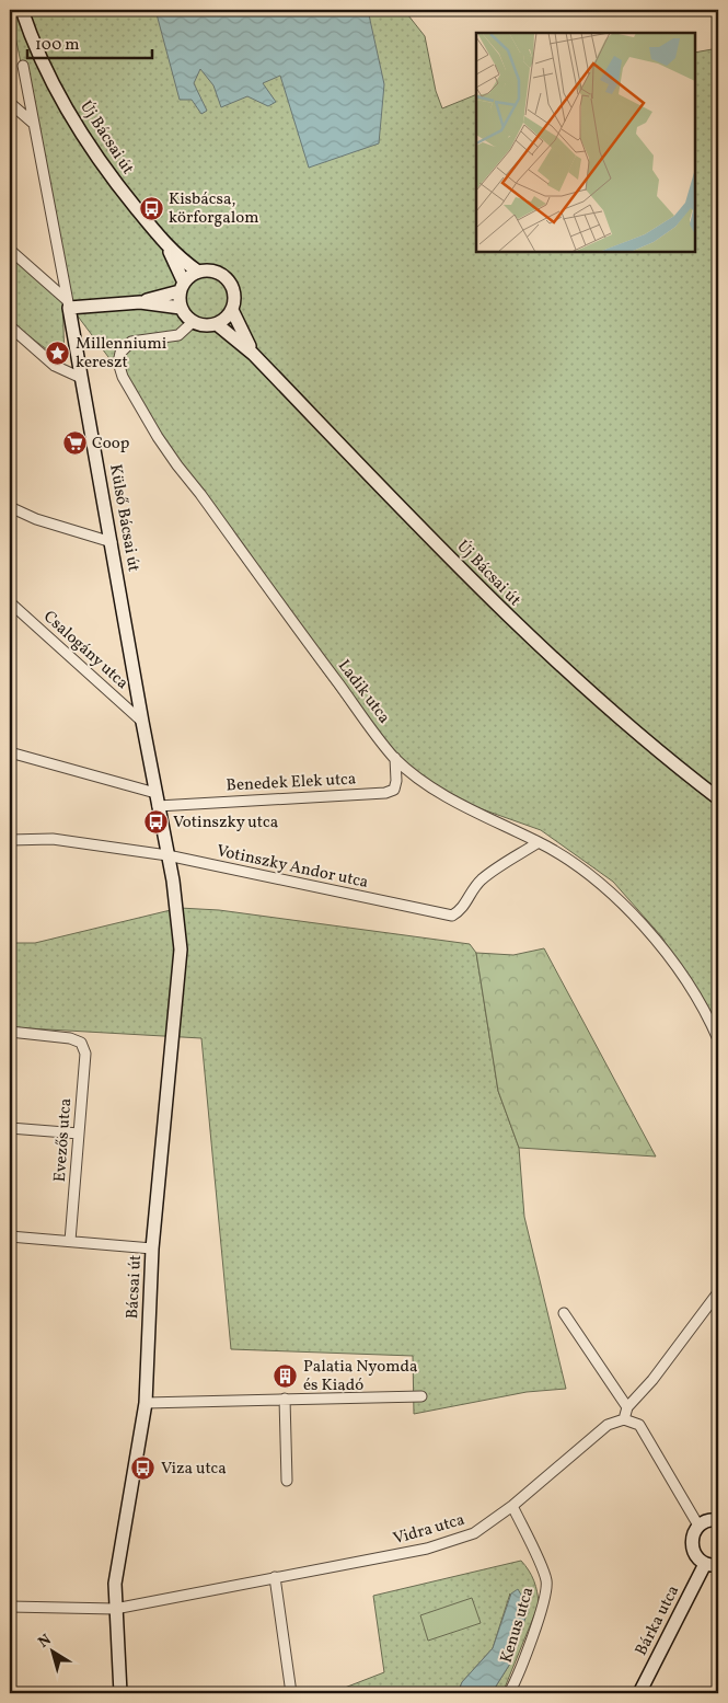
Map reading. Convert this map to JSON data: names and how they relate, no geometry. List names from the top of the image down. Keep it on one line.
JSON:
{"streets":{"main road":["Új Bácsai út","Külső Bácsai út","Bácsai út","Bárka utca"],"street":["Csalogány utca","Ladik utca","Benedek Elek utca","Votinszky Andor utca","Evezős utca","Vidra utca","Kenus utca"]},"crossings":[["Új Bácsai út","Ladik utca"],["Külső Bácsai út","Csalogány utca"],["Külső Bácsai út","Benedek Elek utca"],["Külső Bácsai út","Votinszky Andor utca"],["Külső Bácsai út","Bácsai út"],["Ladik utca","Benedek Elek utca"],["Ladik utca","Votinszky Andor utca"],["Bácsai út","Vidra utca"],["Vidra utca","Kenus utca"]],"places":{"bus stop":["Kisbácsa, körforgalom","Votinszky utca","Viza utca"],"place":["Millenniumi kereszt"],"supermarket":["Coop"],"building":["Palatia Nyomda és Kiadó"]},"scale_bar":"100 m","north":"top left"}
